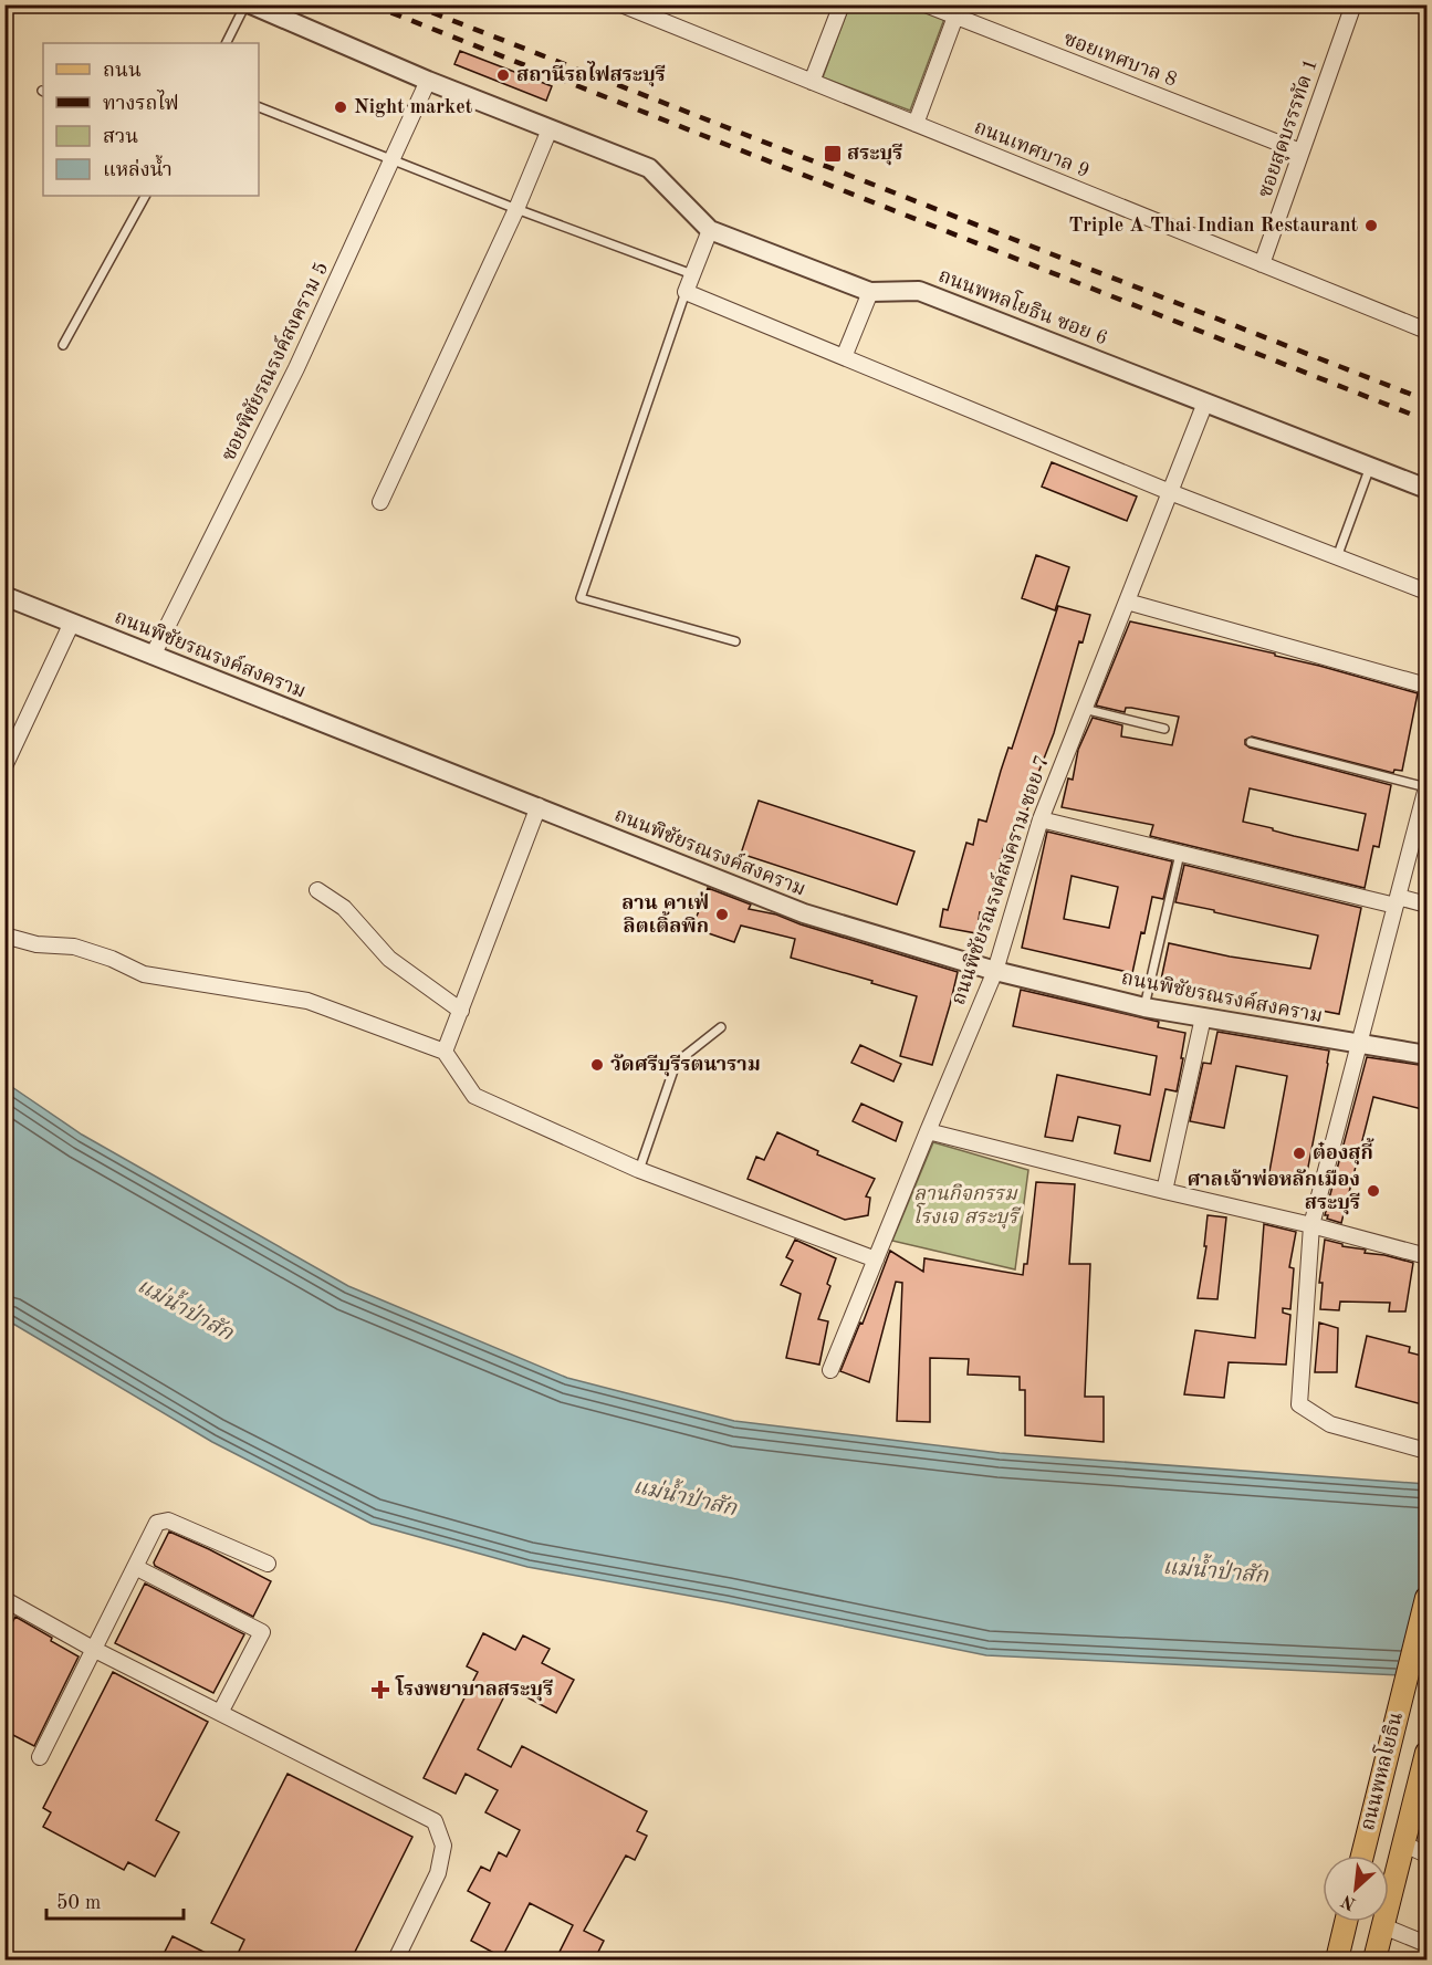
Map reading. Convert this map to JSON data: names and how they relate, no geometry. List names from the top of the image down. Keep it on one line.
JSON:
{"streets":{"main road":["ถนนพหลโยธิน"],"street":["ซอยเทศบาล 8","ซอยสุดบรรรทัด 1","ถนนเทศบาล 9","ถนนพหลโยธิน ซอย 6","ซอยพิชัยรณรงค์สงคราม 5","ถนนพิชัยรณรงค์สงคราม","ถนนพิชัยรณรงค์สงคราม ซอย 7"]},"crossings":[["ซอยเทศบาล 8","ซอยสุดบรรรทัด 1"],["ซอยสุดบรรรทัด 1","ถนนเทศบาล 9"],["ถนนพหลโยธิน ซอย 6","ซอยพิชัยรณรงค์สงคราม 5"],["ถนนพหลโยธิน ซอย 6","ถนนพิชัยรณรงค์สงคราม ซอย 7"],["ซอยพิชัยรณรงค์สงคราม 5","ถนนพิชัยรณรงค์สงคราม"],["ถนนพิชัยรณรงค์สงคราม","ถนนพิชัยรณรงค์สงคราม ซอย 7"]],"water":["แม่น้ำป่าสัก"],"parks":["ลานกิจกรรม โรงเจ สระบุรี"],"places":{"other":["สถานีรถไฟสระบุรี","Night market","Triple A Thai Indian Restaurant","ลาน คาเฟ่ ลิตเติ้ลพิก","วัดศรีบุรีรตนาราม","ต๋องสุกี้","ศาลเจ้าพ่อหลักเมือง สระบุรี"],"transit":["สระบุรี"],"health":["โรงพยาบาลสระบุรี"]},"legend":["ถนน","ทางรถไฟ","สวน","แหล่งน้ำ"],"scale_bar":"50 m","north":"bottom left"}
